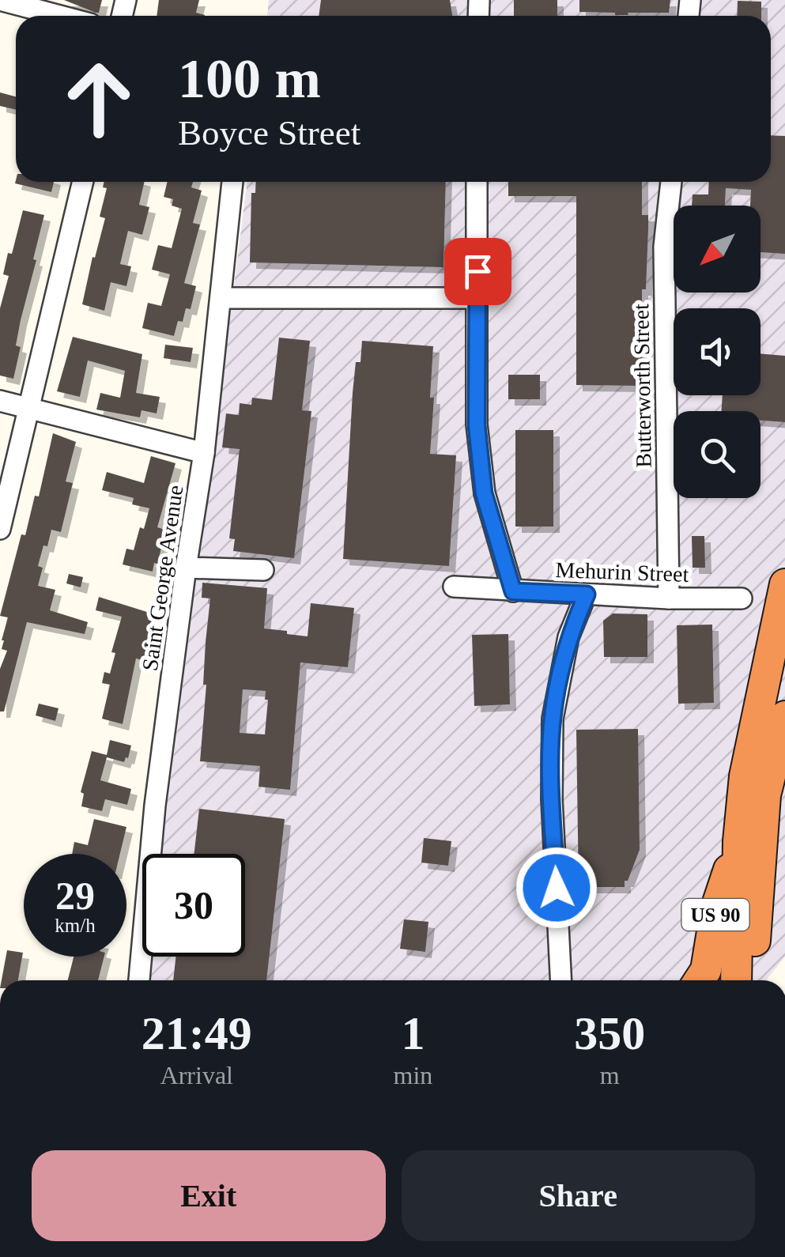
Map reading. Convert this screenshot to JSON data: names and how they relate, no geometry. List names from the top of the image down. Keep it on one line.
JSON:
{"streets":{"highway":["US 90"],"street":["Butterworth Street","Mehurin Street","Saint George Avenue"]},"crossings":[["Butterworth Street","Mehurin Street"]],"north":"bottom left","page":{"turn":["100 m","Boyce Street"],"speed":"29 km/h","limit":"30","eta":["21:49","Arrival","1","min","350","m"],"buttons":["Exit","Share"]}}
